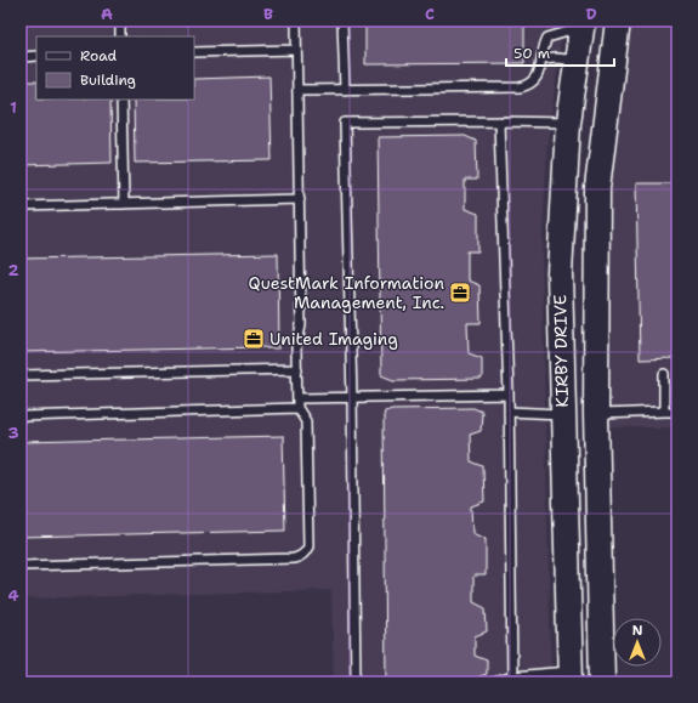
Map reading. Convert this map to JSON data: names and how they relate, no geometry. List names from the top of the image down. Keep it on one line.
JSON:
{"streets":{"main road":["KIRBY DRIVE"]},"places":{"office":["QuestMark Information Management, Inc.","United Imaging"]},"legend":["Road","Building"],"scale_bar":"50 m","north":"top","grid":{"columns":["A","B","C","D"],"rows":["1","2","3","4"]}}
